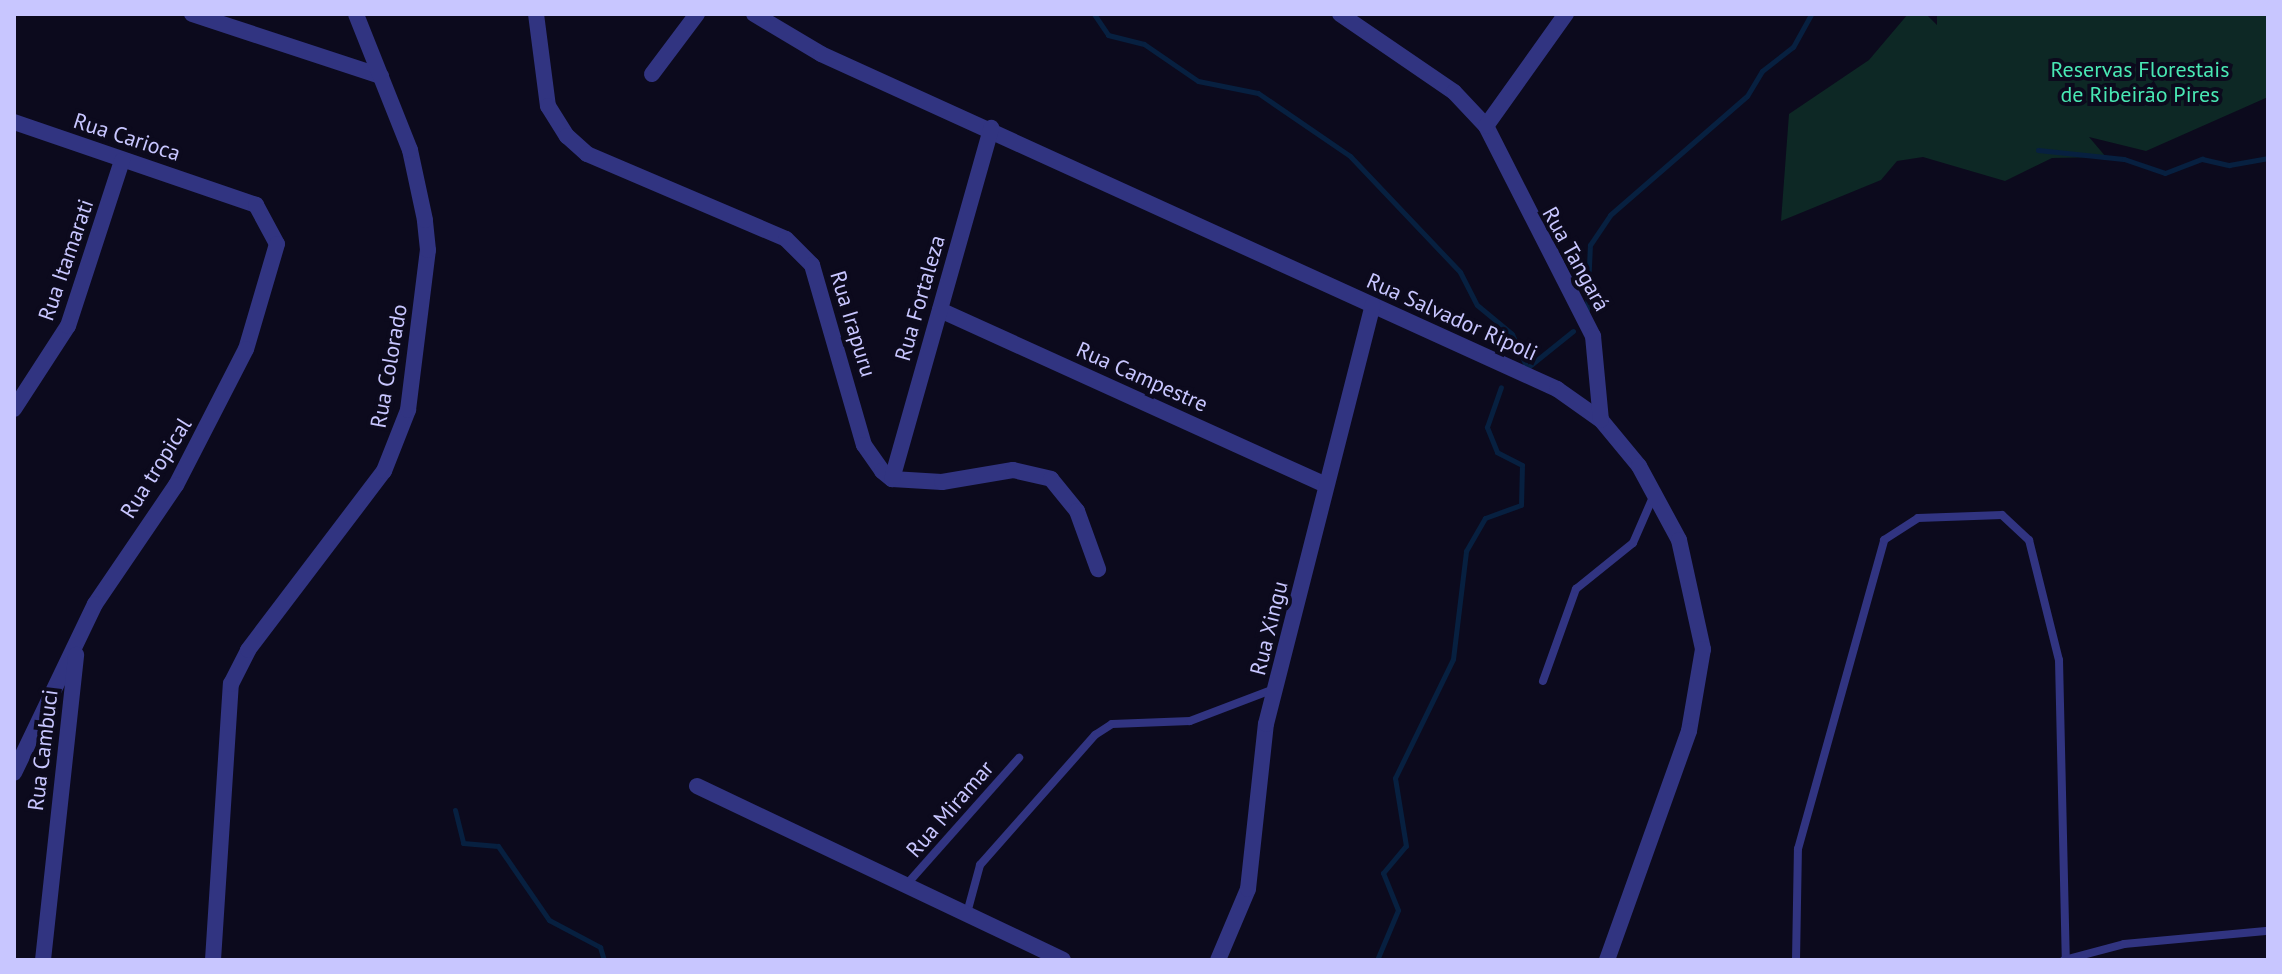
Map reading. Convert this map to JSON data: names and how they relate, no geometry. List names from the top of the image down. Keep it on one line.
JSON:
{"streets":{"street":["Rua Carioca","Rua Tangará","Rua Itamarati","Rua Fortaleza","Rua Salvador Ripoli","Rua Irapuru","Rua Colorado","Rua Campestre","Rua tropical","Rua Xingu","Rua Cambuci"],"lane":["Rua Miramar"]},"crossings":[["Rua Carioca","Rua Itamarati"],["Rua Carioca","Rua tropical"],["Rua Tangará","Rua Salvador Ripoli"],["Rua Fortaleza","Rua Salvador Ripoli"],["Rua Fortaleza","Rua Irapuru"],["Rua Fortaleza","Rua Campestre"],["Rua Salvador Ripoli","Rua Xingu"],["Rua Campestre","Rua Xingu"],["Rua tropical","Rua Cambuci"]],"parks":["Reservas Florestais de Ribeirão Pires"]}
